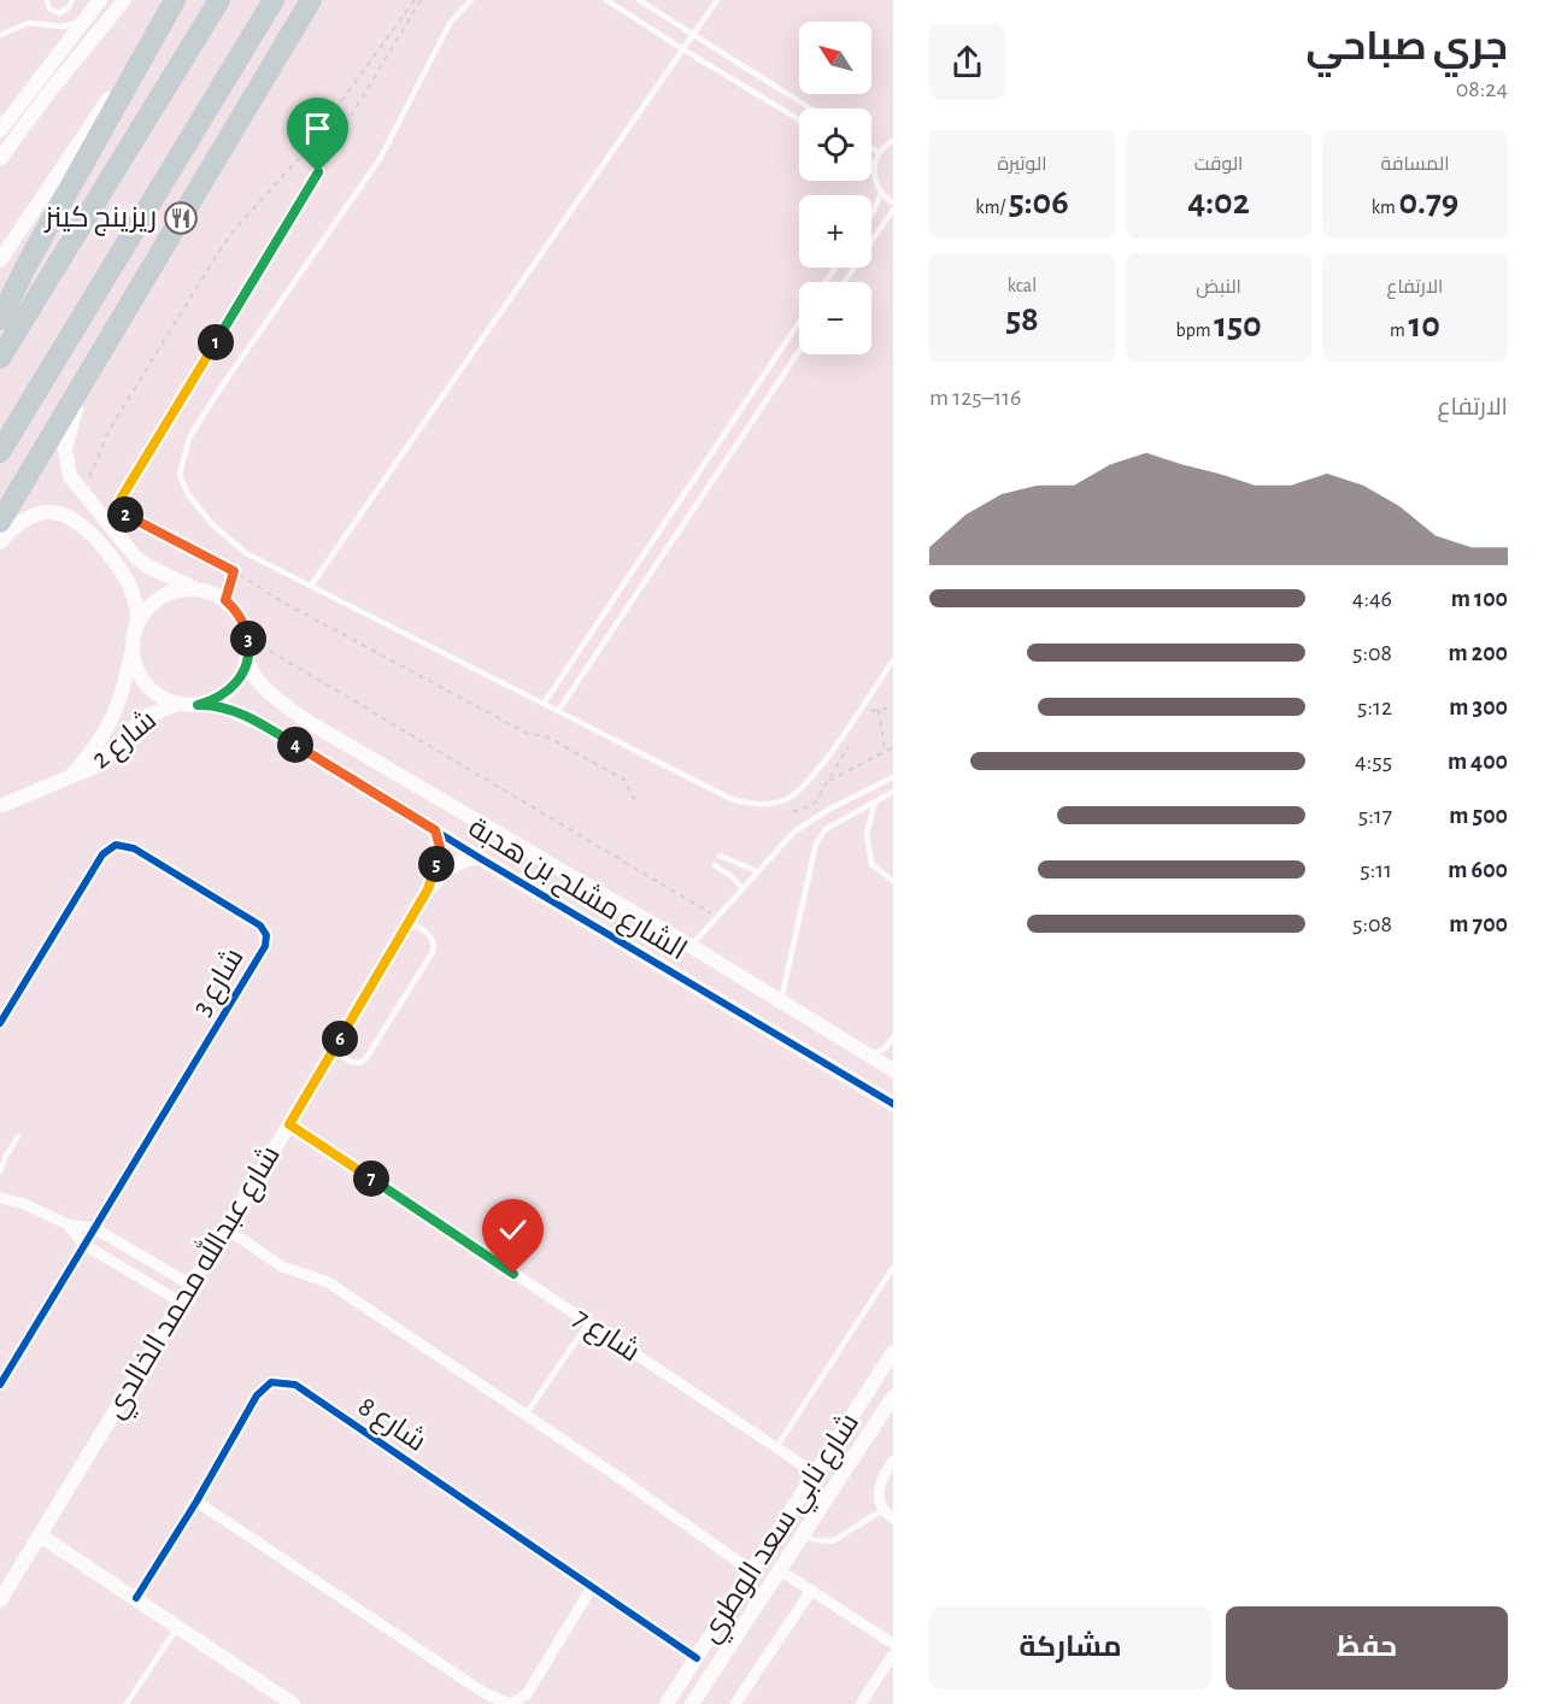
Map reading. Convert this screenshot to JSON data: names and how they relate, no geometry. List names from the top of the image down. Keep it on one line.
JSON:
{"streets":{"street":["شارع 2","الشارع مشلح بن هدبة","شارع 3","شارع عبدالله محمد الخالدي","شارع 7","شارع 8","شارع نابي سعد الوطري"]},"crossings":[["شارع 2","الشارع مشلح بن هدبة"],["الشارع مشلح بن هدبة","شارع عبدالله محمد الخالدي"],["شارع عبدالله محمد الخالدي","شارع 7"],["شارع 7","شارع نابي سعد الوطري"],["شارع 8","شارع نابي سعد الوطري"]],"places":{"restaurant":["ريزينج كينز"]},"north":"top left","page":{"heading":["جري صباحي","08:24"],"map_buttons":["+","−"],"stats":[["المسافة","0.79 km"],["الوقت","4:02"],["الوتيرة","5:06 /km"],["الارتفاع","10 m"],["النبض","150 bpm"],["kcal","58"]],"pins":["1","2","3","4","5","6","7"],"chart":["الارتفاع","116–125 m"],"list":[{"name":"100 m","note":"4:46"},{"name":"200 m","note":"5:08"},{"name":"300 m","note":"5:12"},{"name":"400 m","note":"4:55"},{"name":"500 m","note":"5:17"},{"name":"600 m","note":"5:11"},{"name":"700 m","note":"5:08"}],"buttons":["حفظ","مشاركة"]}}
